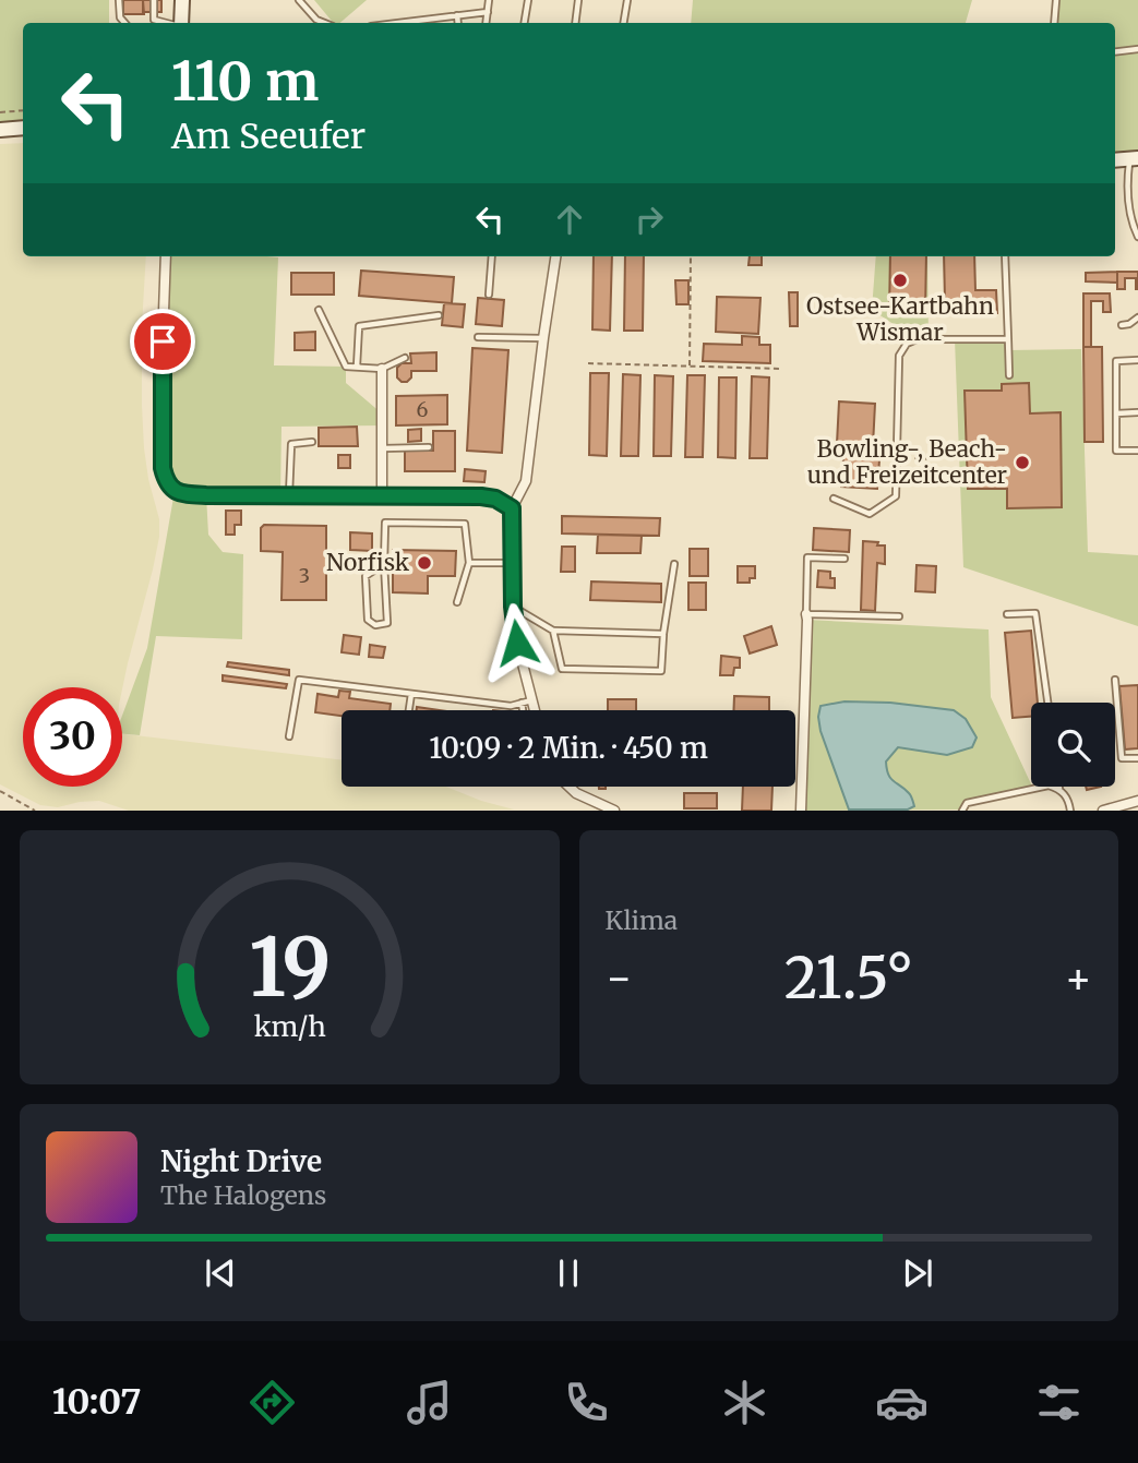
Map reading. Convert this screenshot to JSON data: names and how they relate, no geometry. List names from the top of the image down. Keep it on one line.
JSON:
{"places":["Ostsee-Kartbahn Wismar","Bowling-, Beach- und Freizeitcenter","Norfisk"],"house_numbers":["6","3"],"page":{"turn":["110 m","Am Seeufer"],"limit":"30","trip":"10:09 · 2 Min. · 450 m","tile":"Klima","heat":["−","21.5°","+"],"song":["Night Drive","The Halogens"],"tabs":"10:07","gauge":["19","km/h"]}}
